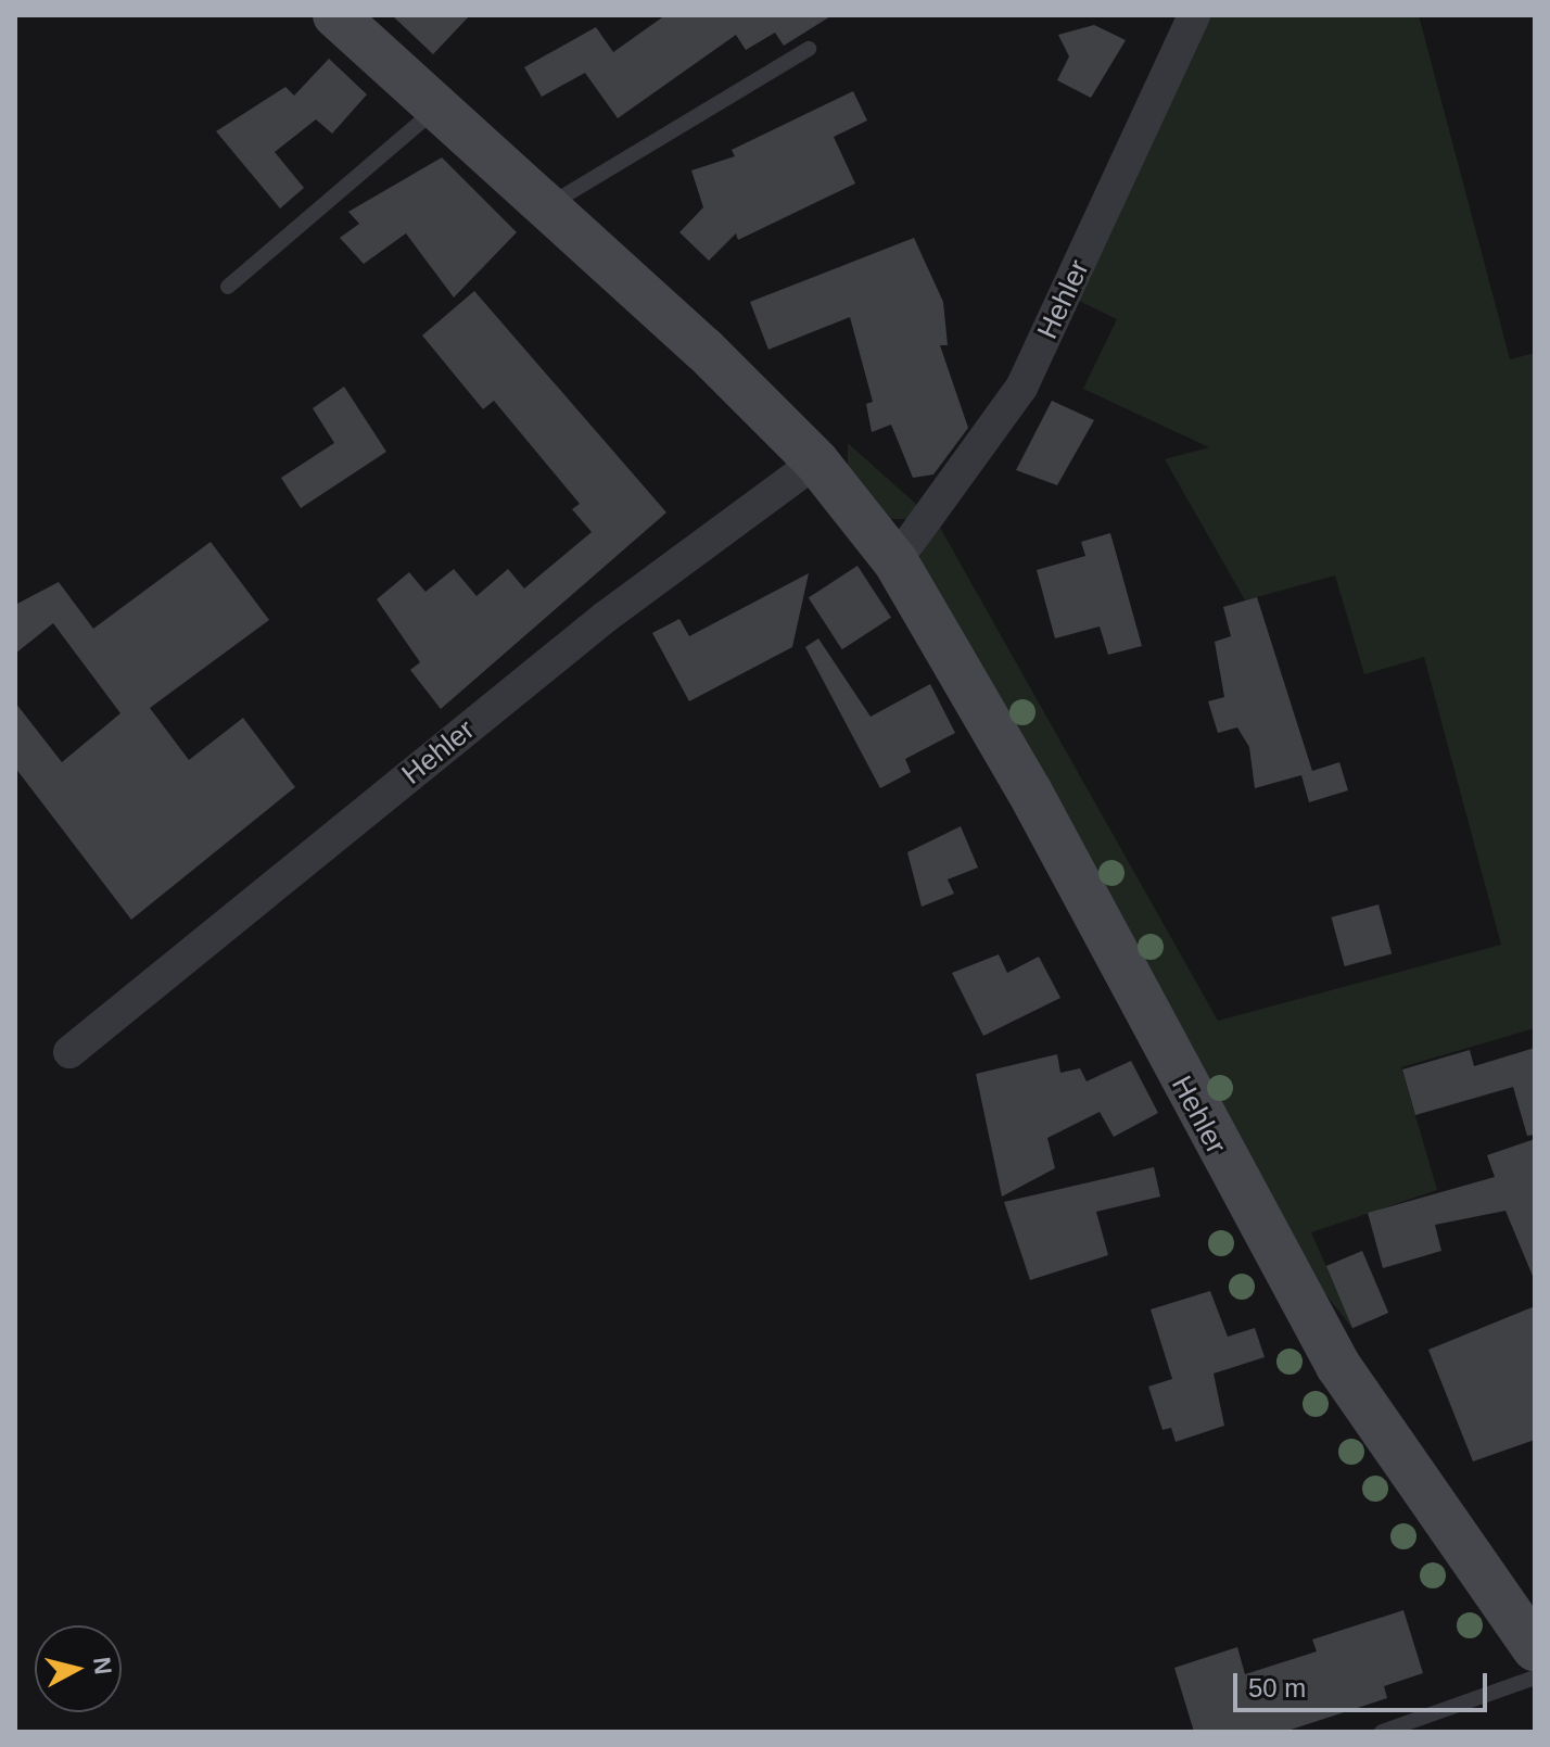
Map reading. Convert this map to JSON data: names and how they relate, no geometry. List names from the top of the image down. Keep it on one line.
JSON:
{"streets":{"main road":["Hehler"]},"scale_bar":"50 m","north":"right"}
